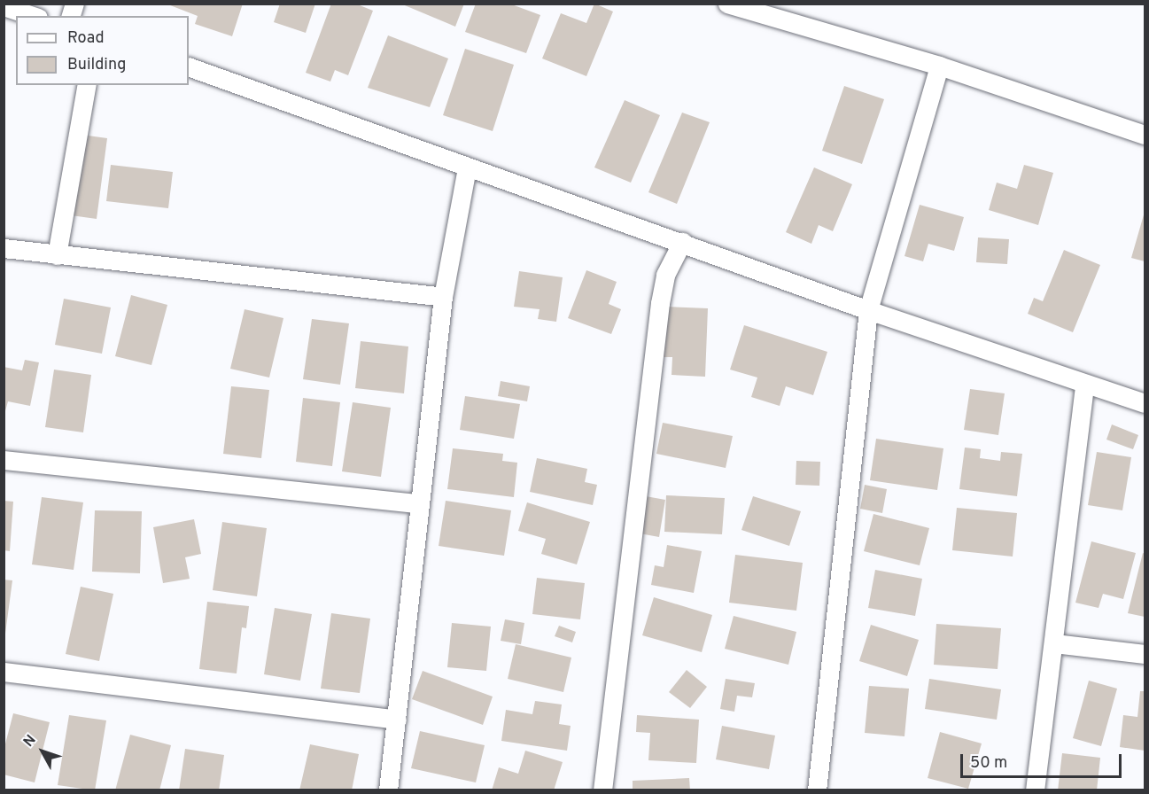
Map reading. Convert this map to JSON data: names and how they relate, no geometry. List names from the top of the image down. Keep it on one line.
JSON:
{"legend":["Road","Building"],"scale_bar":"50 m","north":"top left"}
